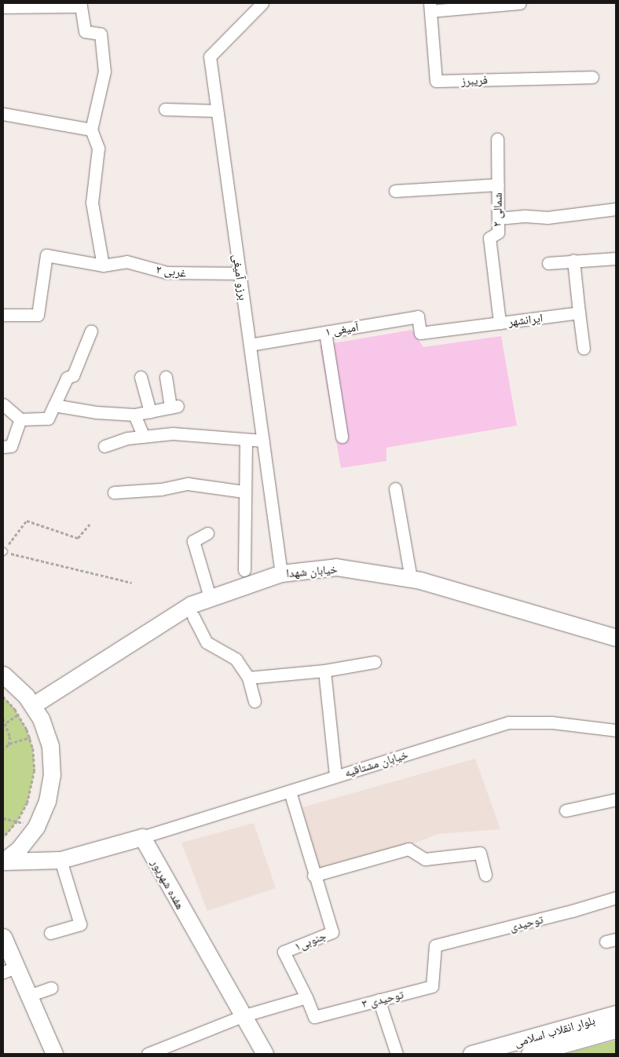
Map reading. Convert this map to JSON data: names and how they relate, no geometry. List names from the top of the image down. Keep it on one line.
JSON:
{"streets":{"main road":["خیابان شهدا","هفده شهریور","بلوار انقلاب اسلامی"],"street":["فریبرز","۲ شمالی","۲ غربی","برزو آمیغی","ایرانشهر","آمیغی ۱","خیابان مشتاقیه","توحیدی","جنوبی۱","توحیدی ۳"]},"crossings":[["۲ شمالی","ایرانشهر"],["۲ غربی","برزو آمیغی"],["برزو آمیغی","آمیغی ۱"],["برزو آمیغی","خیابان شهدا"],["ایرانشهر","آمیغی ۱"],["خیابان مشتاقیه","هفده شهریور"],["خیابان مشتاقیه","جنوبی۱"],["توحیدی","توحیدی ۳"],["جنوبی۱","توحیدی ۳"]]}
